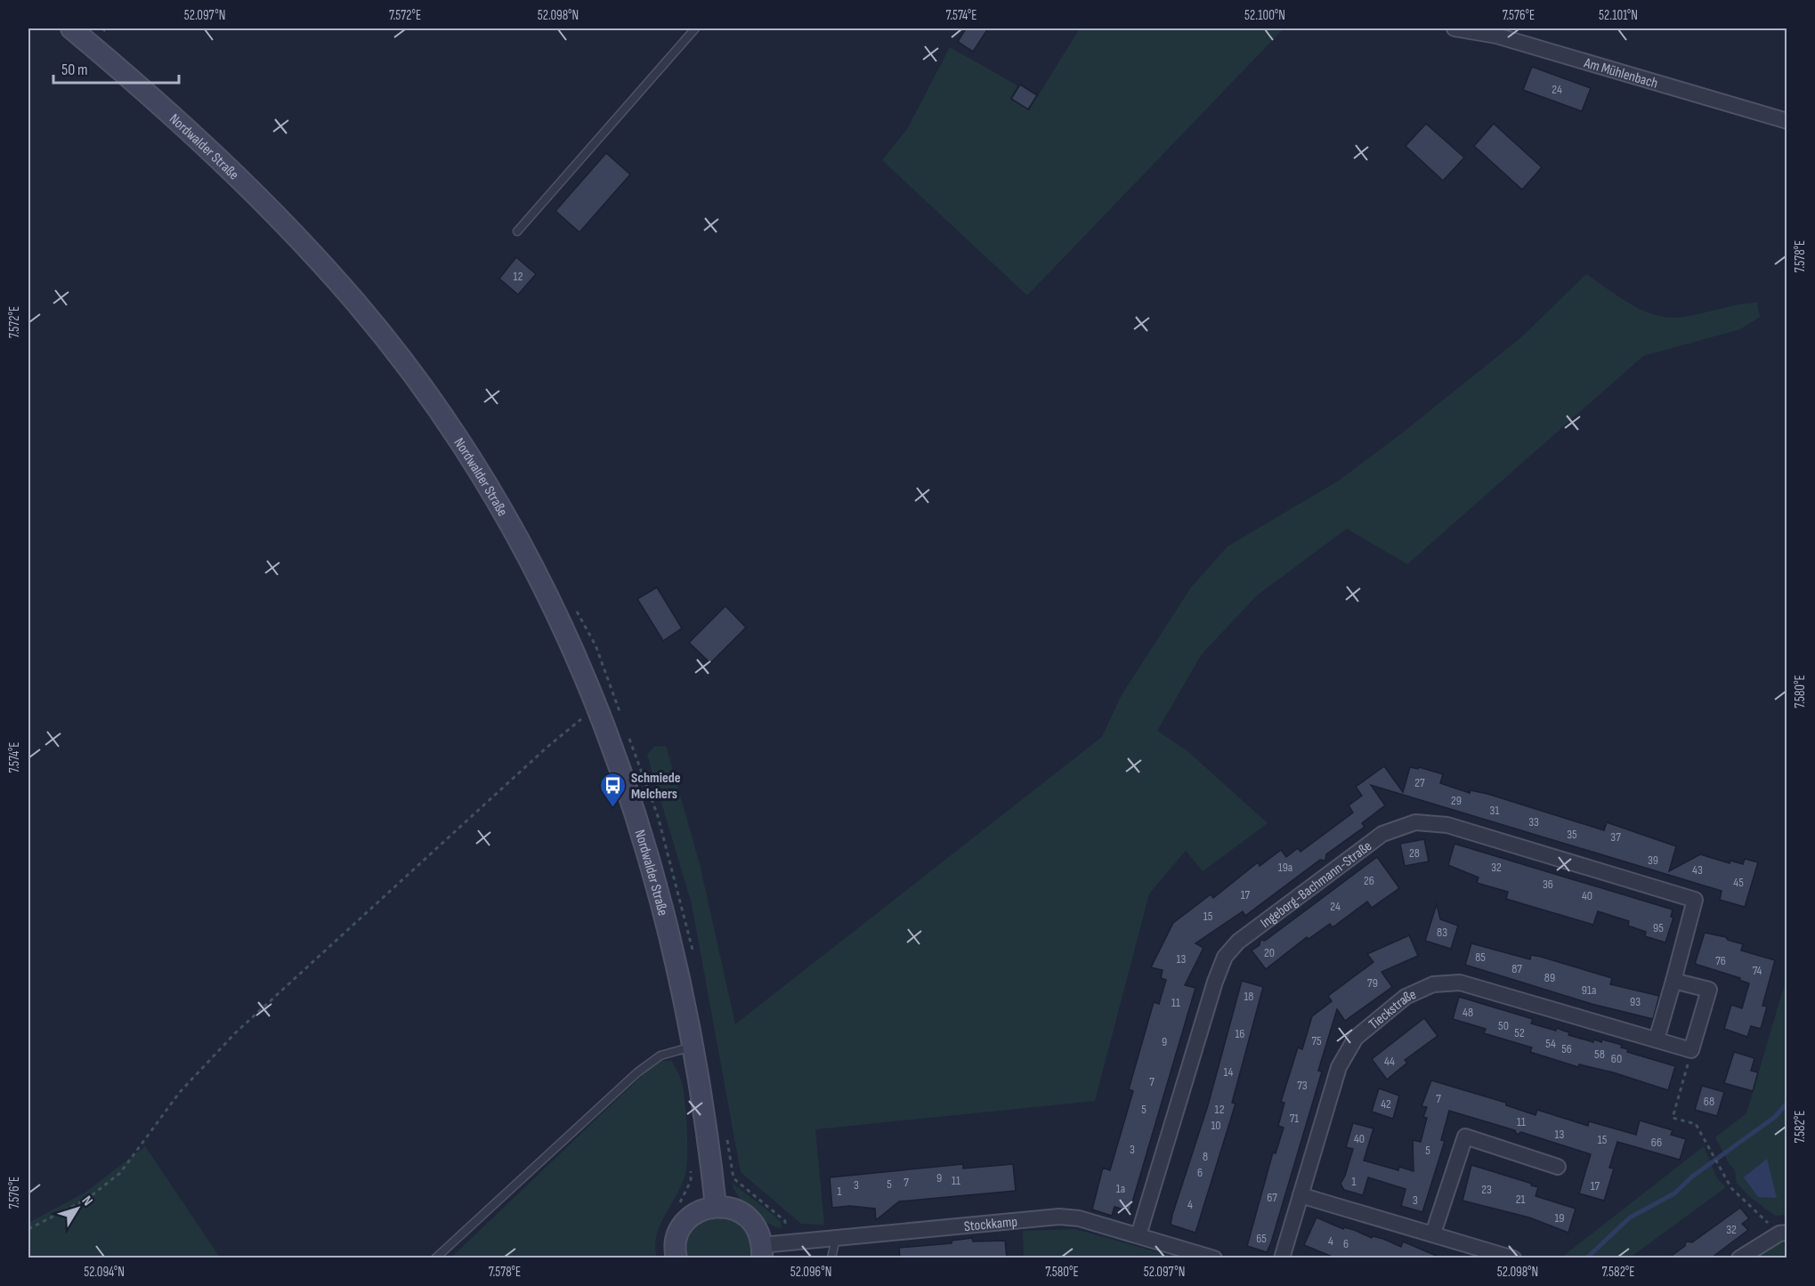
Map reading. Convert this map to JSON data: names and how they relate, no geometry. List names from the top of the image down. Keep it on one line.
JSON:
{"streets":{"main road":["Nordwalder Straße"],"street":["Am Mühlenbach","Ingeborg-Bachmann-Straße","Tieckstraße","Stockkamp"]},"crossings":[["Ingeborg-Bachmann-Straße","Stockkamp"]],"places":{"bus stop":["Schmiede Melchers"]},"house_numbers":["24","12","27","29","31","33","35","37","28","39","19a","32","43","26","45","36","17","40","24","15","95","83","20","85","13","76","87","74","89","79","91a","18","93","11","48","50","52","16","75","9","54","56","58","60","44","14","7","73","7","68","42","5","12","71","11","10","13","40","15","66","3","5","8","6","9","11","1","7","5","3","17","1a","23","1","67","21","3","4","19","32","65","4","6"],"scale_bar":"50 m","north":"top right","coordinates":["52.097°N","7.572°E","52.098°N","7.574°E","52.100°N","7.576°E","52.101°N","7.578°E","7.580°E","7.582°E","52.094°N","52.096°N"]}
